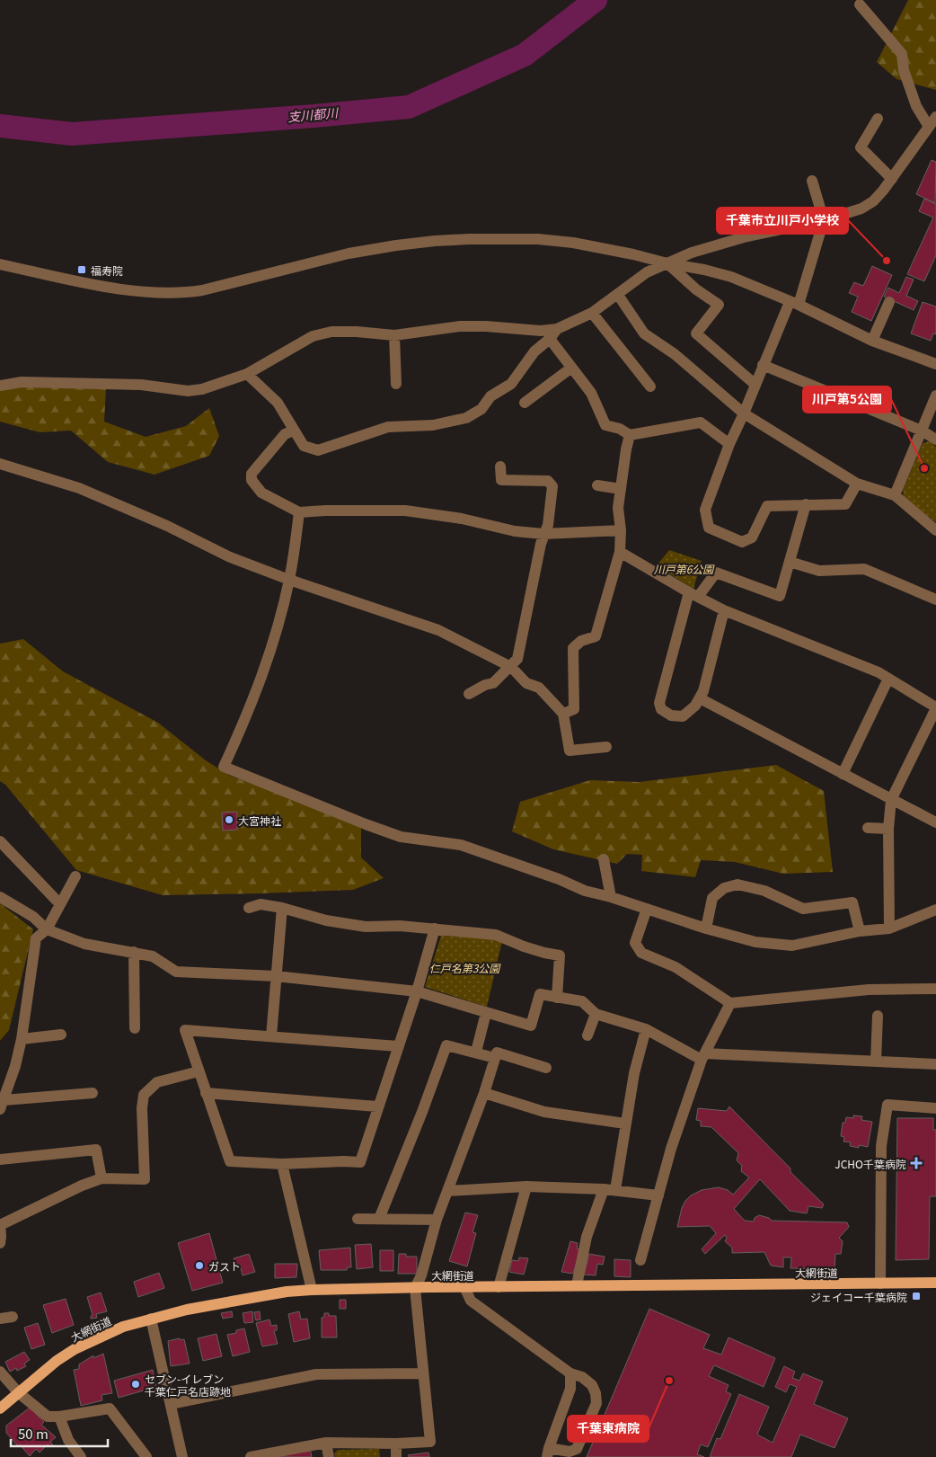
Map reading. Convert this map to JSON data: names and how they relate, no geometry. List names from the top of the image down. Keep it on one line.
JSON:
{"streets":{"main road":["大網街道"]},"water":["支川都川"],"parks":["川戸第6公園","仁戸名第3公園"],"places":{"other":["千葉市立川戸小学校","川戸第5公園","大宮神社","ガスト","千葉東病院","セブン-イレブン 千葉仁戸名店跡地"],"transit":["福寿院","ジェイコー千葉病院"],"health":["JCHO千葉病院"]},"scale_bar":"50 m"}
